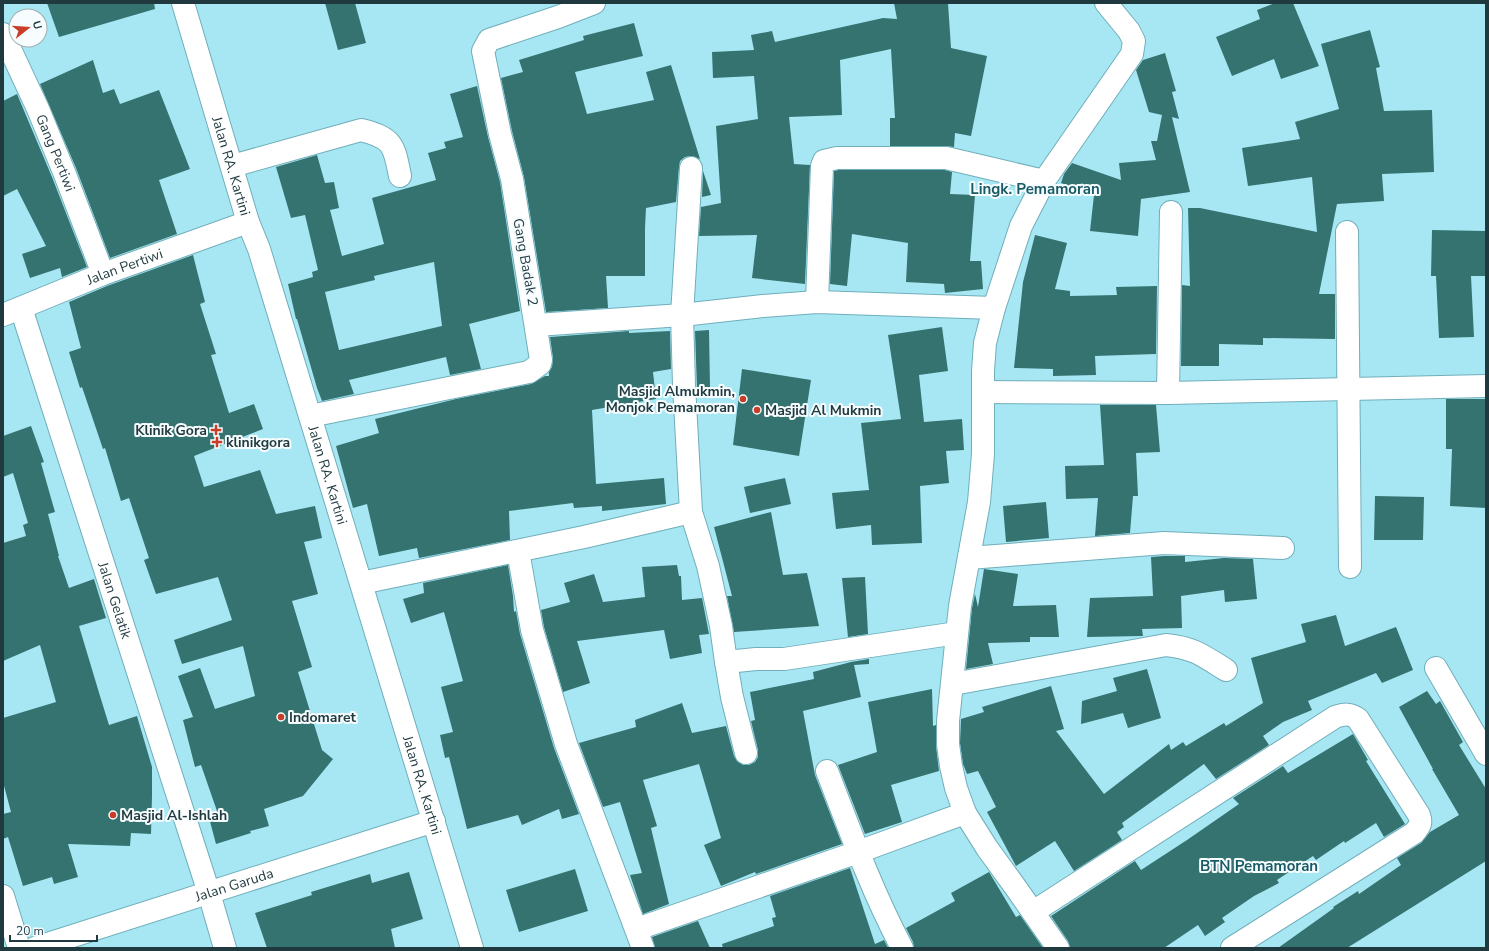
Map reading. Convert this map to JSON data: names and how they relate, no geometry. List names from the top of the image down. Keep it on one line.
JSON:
{"streets":{"street":["Gang Pertiwi","Jalan RA. Kartini","Gang Badak 2","Jalan Pertiwi","Jalan Gelatik","Jalan Garuda"]},"crossings":[["Gang Pertiwi","Jalan Pertiwi"],["Jalan RA. Kartini","Gang Badak 2"],["Jalan RA. Kartini","Jalan Pertiwi"],["Jalan RA. Kartini","Jalan Garuda"],["Jalan Pertiwi","Jalan Gelatik"],["Jalan Gelatik","Jalan Garuda"]],"districts":["Lingk. Pemamoran","BTN Pemamoran"],"places":{"other":["Masjid Almukmin, Monjok Pemamoran","Masjid Al Mukmin","Indomaret","Masjid Al-Ishlah"],"health":["Klinik Gora","klinikgora"]},"scale_bar":"20 m","north":"right"}
